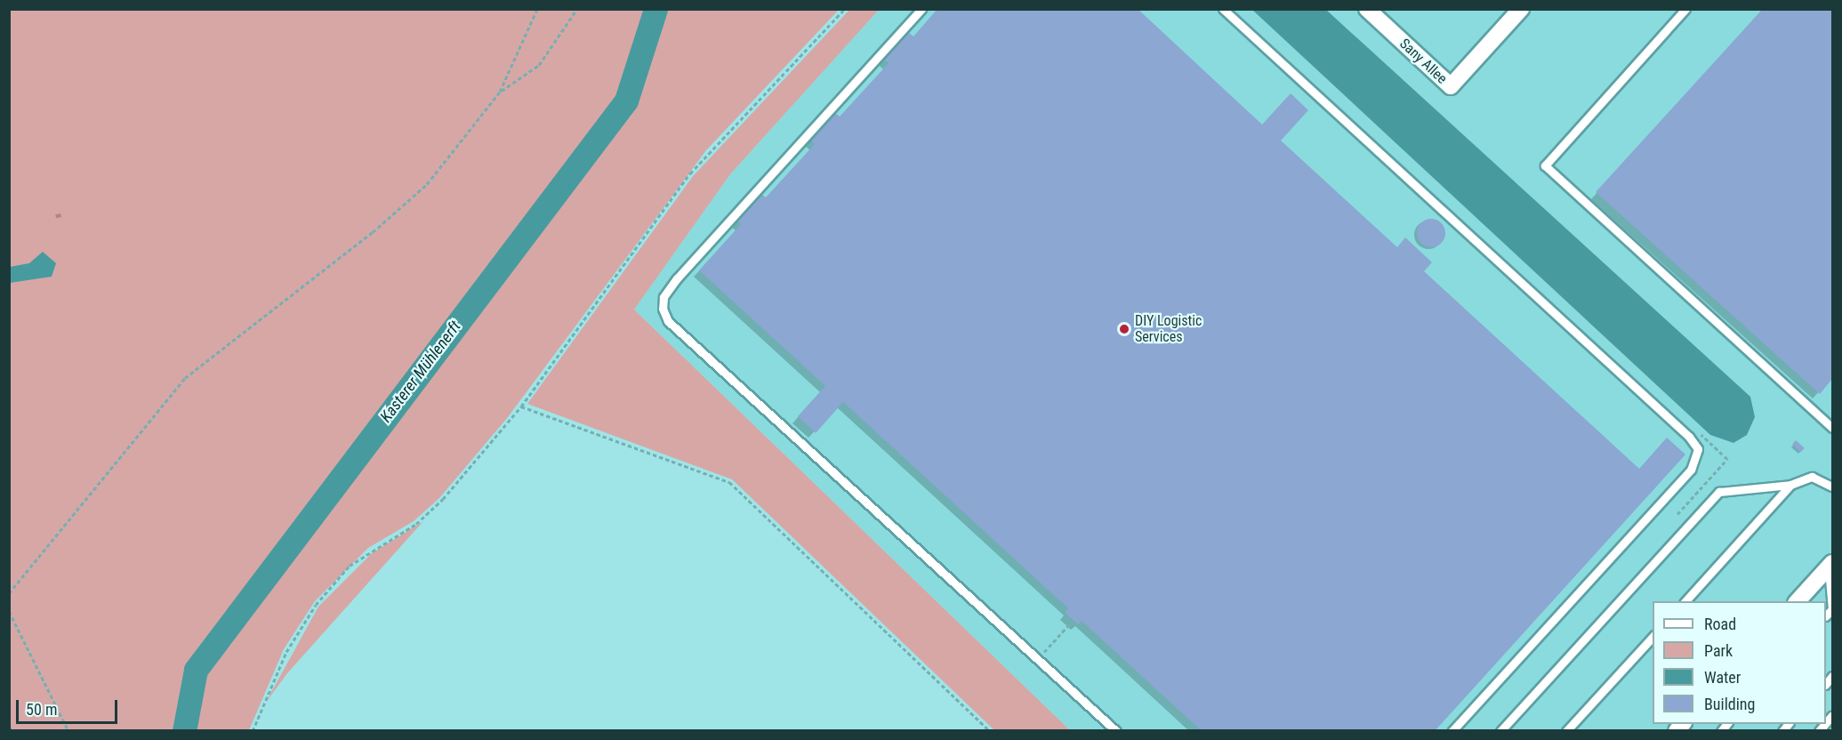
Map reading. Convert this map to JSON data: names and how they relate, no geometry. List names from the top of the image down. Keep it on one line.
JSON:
{"streets":{"street":["Sany Allee"]},"water":["Kasterer Mühlenerft"],"places":["DIY Logistic Services"],"legend":["Road","Park","Water","Building"],"scale_bar":"50 m"}
